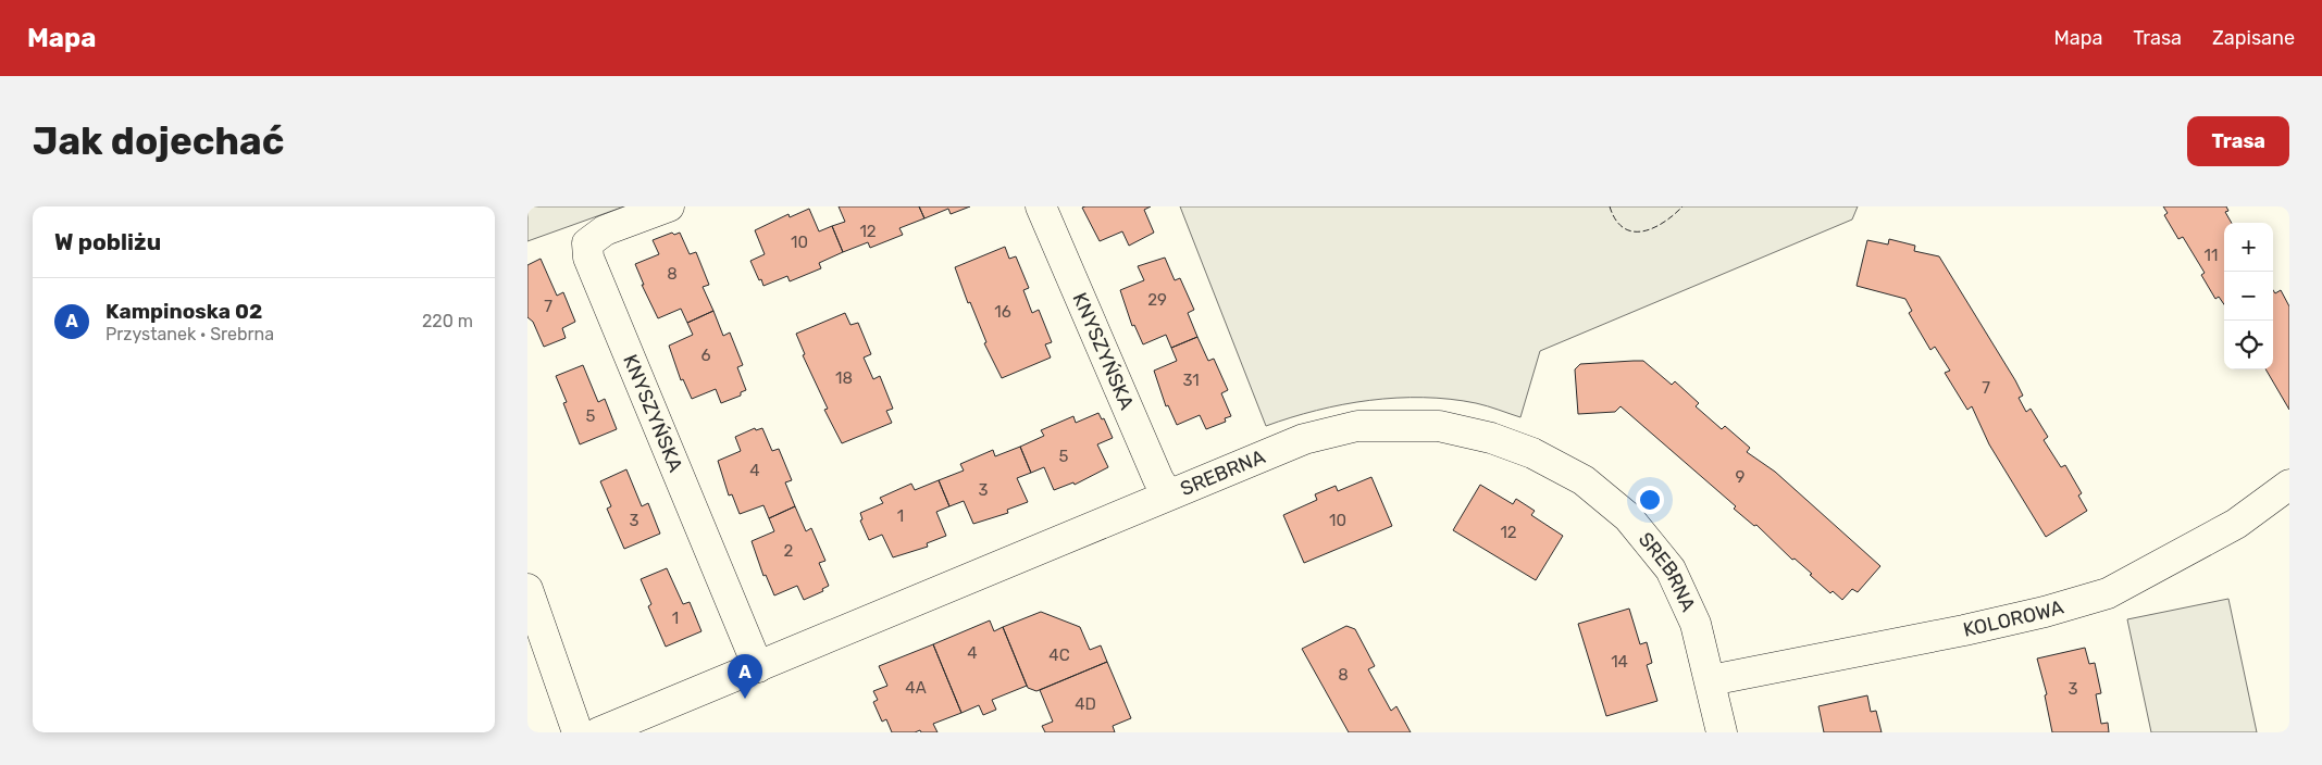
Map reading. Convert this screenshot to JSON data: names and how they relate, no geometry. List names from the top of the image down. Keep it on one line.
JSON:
{"streets":{"street":["KNYSZYŃSKA","SREBRNA","KOLOROWA"]},"crossings":[["KNYSZYŃSKA","SREBRNA"],["SREBRNA","KOLOROWA"]],"house_numbers":["12","10","11","8","29","7","16","6","18","31","7","5","5","4","9","3","1","3","10","12","2","1","4","4C","14","8","4A","3","4D"],"page":{"header":"Mapa","nav":["Mapa","Trasa","Zapisane"],"buttons":"Trasa","title":"Jak dojechać","heading":"W pobliżu","map_buttons":["+","−"],"list":[{"mark":"A","name":"Kampinoska 02","note":"Przystanek · Srebrna","value":"220 m"}],"pins":"A"}}
